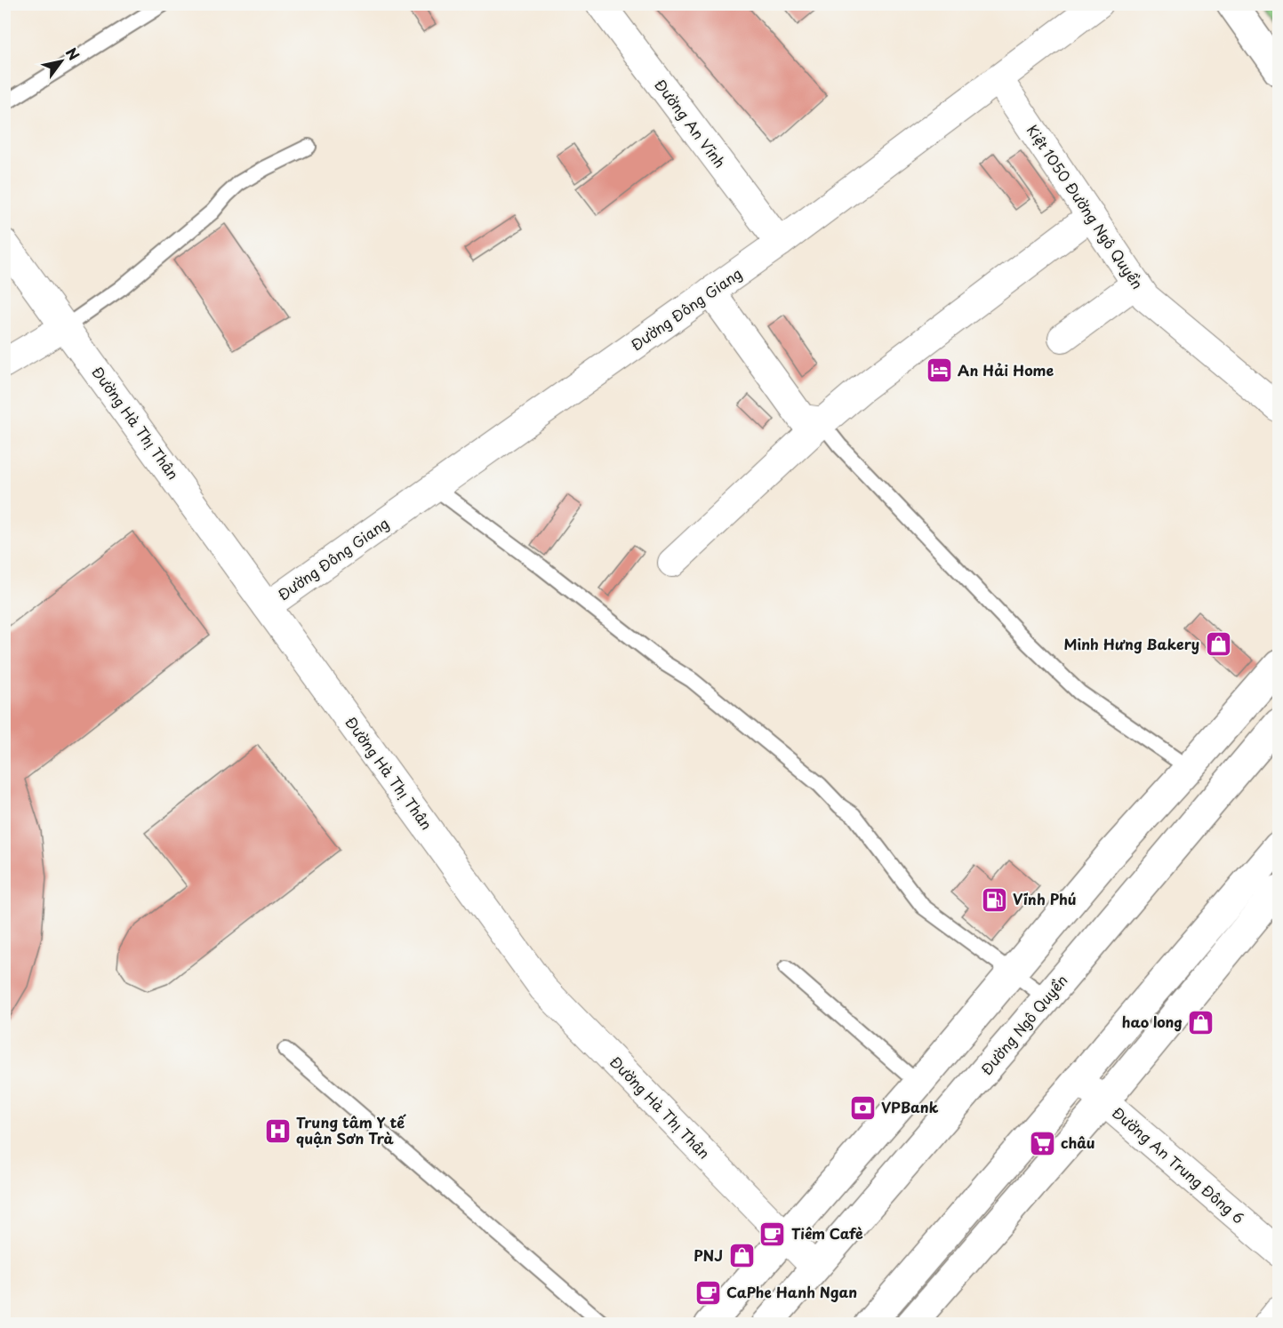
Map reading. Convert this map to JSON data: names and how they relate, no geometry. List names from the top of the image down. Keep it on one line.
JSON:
{"streets":{"main road":["Đường Ngô Quyền"],"street":["Đường An Vĩnh","Kiệt 1050 Đường Ngô Quyền","Đường Đông Giang","Đường Hà Thị Thân","Đường An Trung Đông 6"]},"crossings":[["Đường An Vĩnh","Đường Đông Giang"],["Kiệt 1050 Đường Ngô Quyền","Đường Đông Giang"],["Đường Đông Giang","Đường Hà Thị Thân"],["Đường Hà Thị Thân","Đường Ngô Quyền"]],"places":{"hotel":["An Hải Home"],"shop":["Minh Hưng Bakery","hao long","PNJ"],"fuel station":["Vĩnh Phú"],"bank":["VPBank"],"hospital":["Trung tâm Y tế quận Sơn Trà"],"supermarket":["châu"],"cafe":["Tiêm Cafè","CaPhe Hanh Ngan"]},"north":"top right"}
